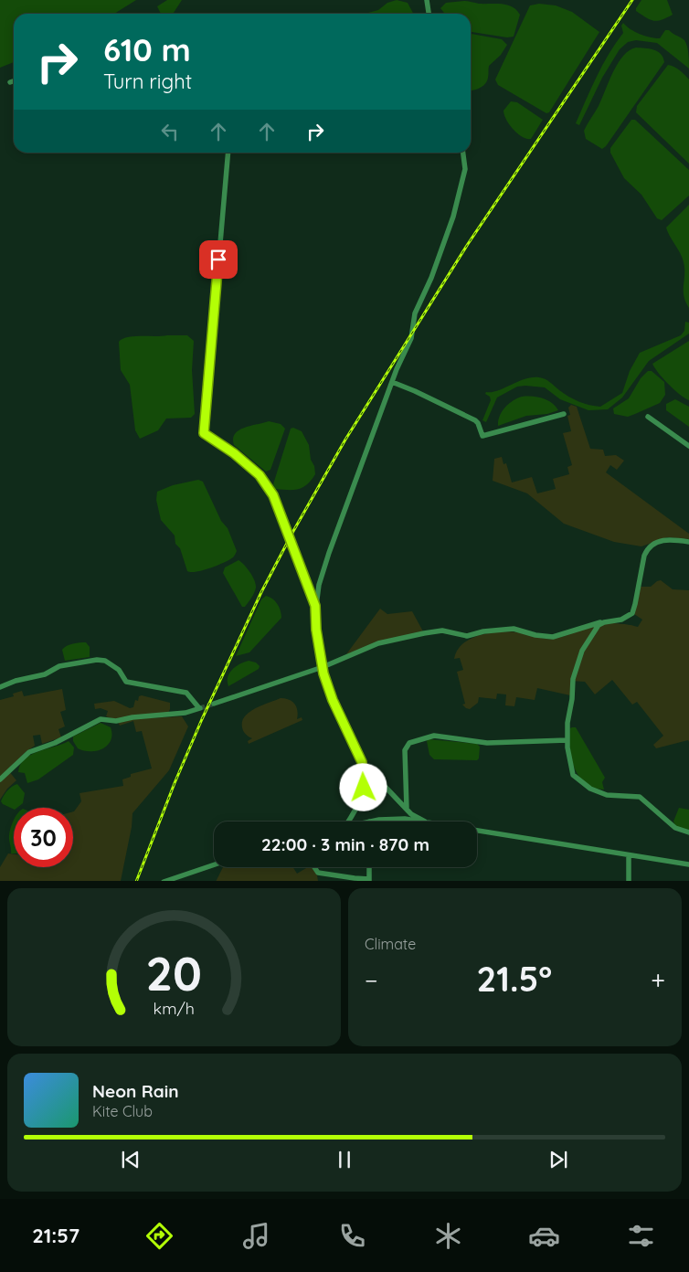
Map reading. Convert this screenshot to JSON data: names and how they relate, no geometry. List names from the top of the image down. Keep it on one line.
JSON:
{"page":{"turn":["610 m","Turn right"],"limit":"30","trip":"22:00 · 3 min · 870 m","tile":"Climate","heat":["−","21.5°","+"],"song":["Neon Rain","Kite Club"],"tabs":"21:57","gauge":["20","km/h"]}}
